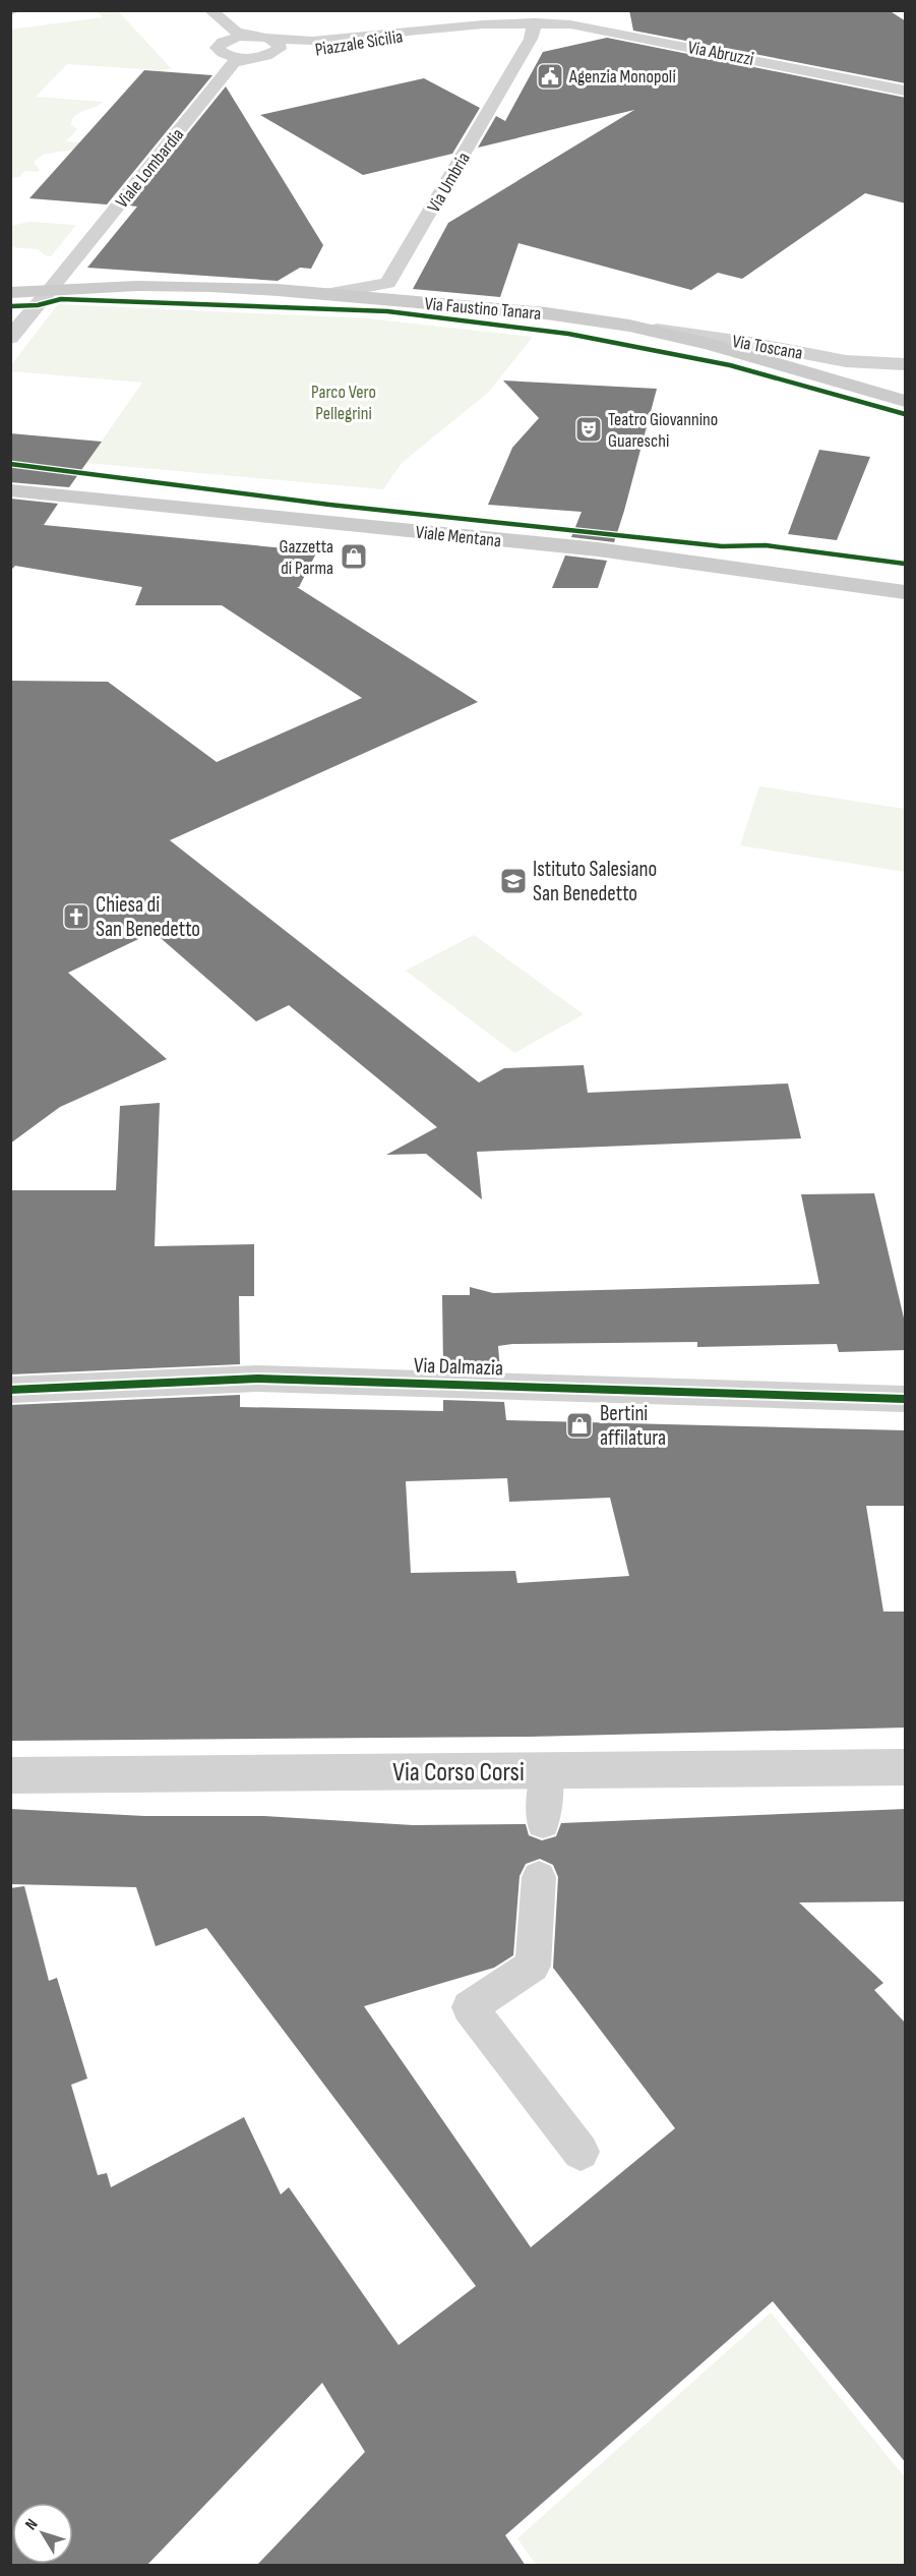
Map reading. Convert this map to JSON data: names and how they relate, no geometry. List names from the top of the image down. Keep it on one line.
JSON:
{"streets":{"main road":["Via Faustino Tanara","Viale Mentana"],"street":["Piazzale Sicilia","Via Abruzzi","Viale Lombardia","Via Umbria","Via Toscana","Via Dalmazia","Via Corso Corsi"]},"crossings":[["Piazzale Sicilia","Via Abruzzi"],["Piazzale Sicilia","Viale Lombardia"],["Piazzale Sicilia","Via Umbria"],["Via Abruzzi","Via Umbria"],["Viale Lombardia","Via Faustino Tanara"],["Via Umbria","Via Faustino Tanara"],["Via Faustino Tanara","Via Toscana"]],"parks":["Parco Vero Pellegrini"],"places":{"public building":["Agenzia Monopoli"],"theatre":["Teatro Giovannino Guareschi"],"shop":["Gazzetta di Parma","Bertini affilatura"],"school or university":["Istituto Salesiano San Benedetto"],"church":["Chiesa di San Benedetto"]},"north":"top left"}
